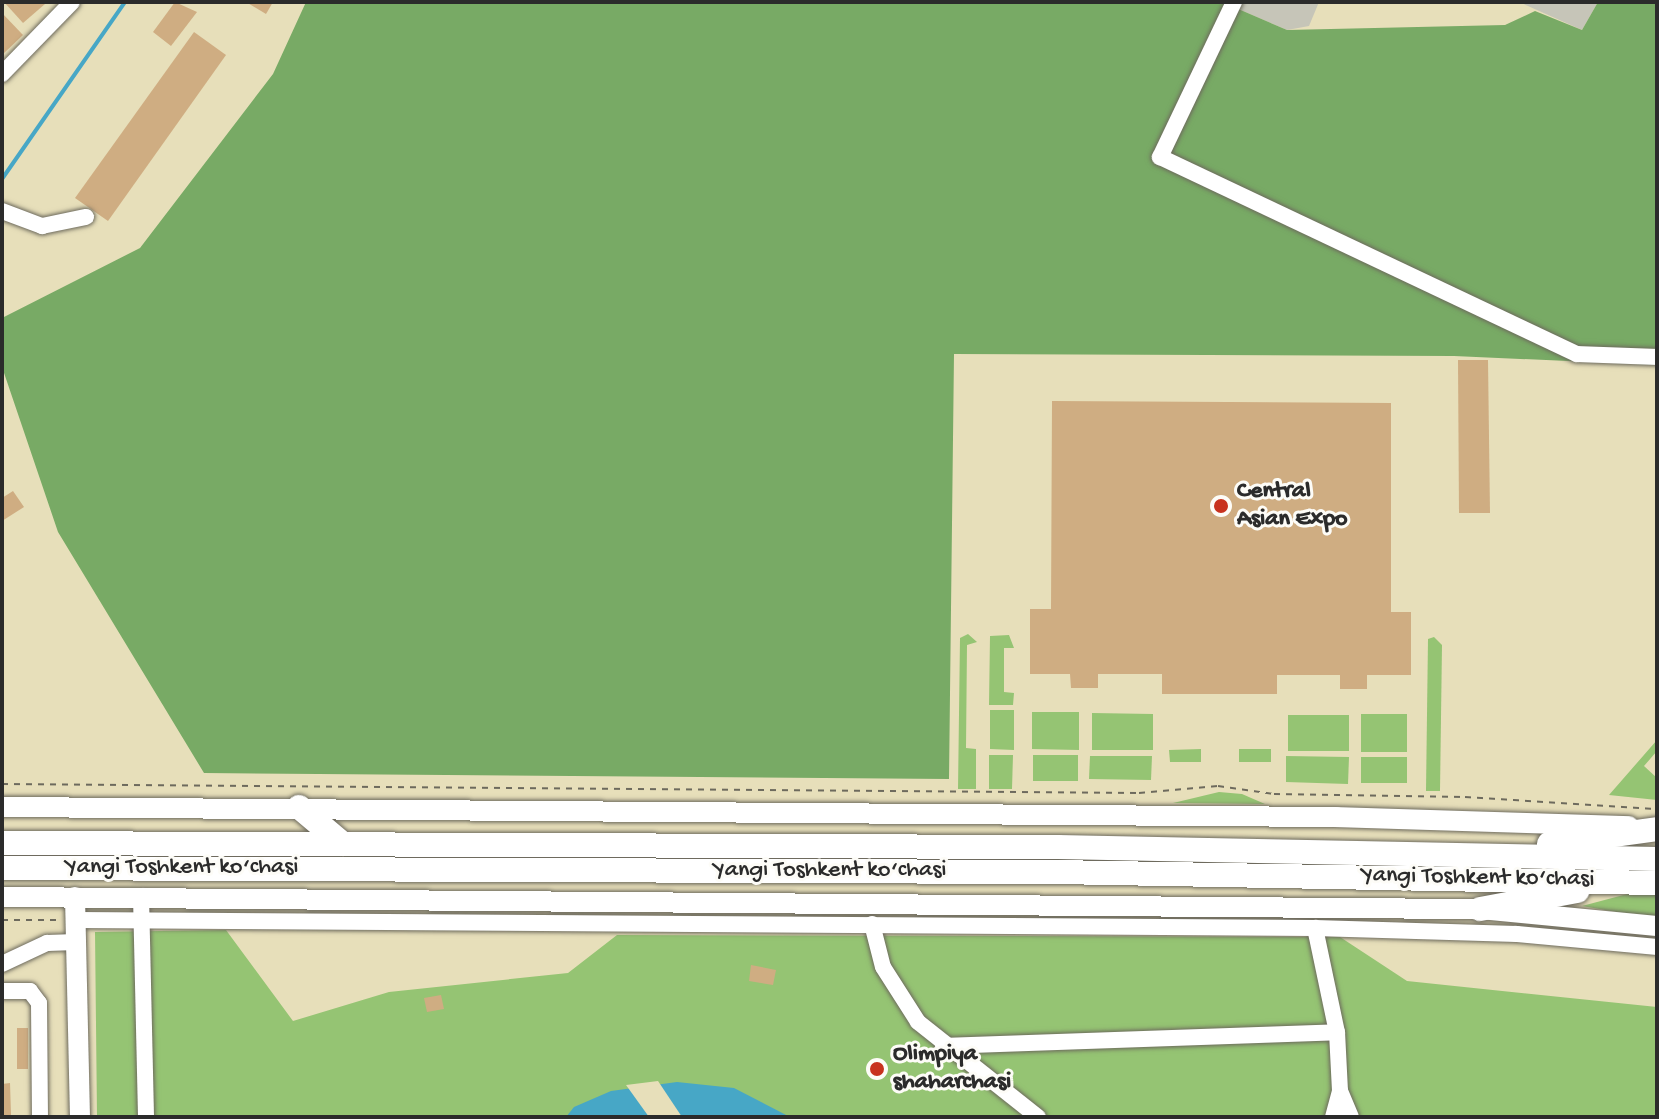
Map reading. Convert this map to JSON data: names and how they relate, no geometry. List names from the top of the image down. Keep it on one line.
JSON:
{"streets":{"highway":["Yangi Toshkent ko‘chasi"]},"places":["Central Asian Expo","Olimpiya shaharchasi"]}
